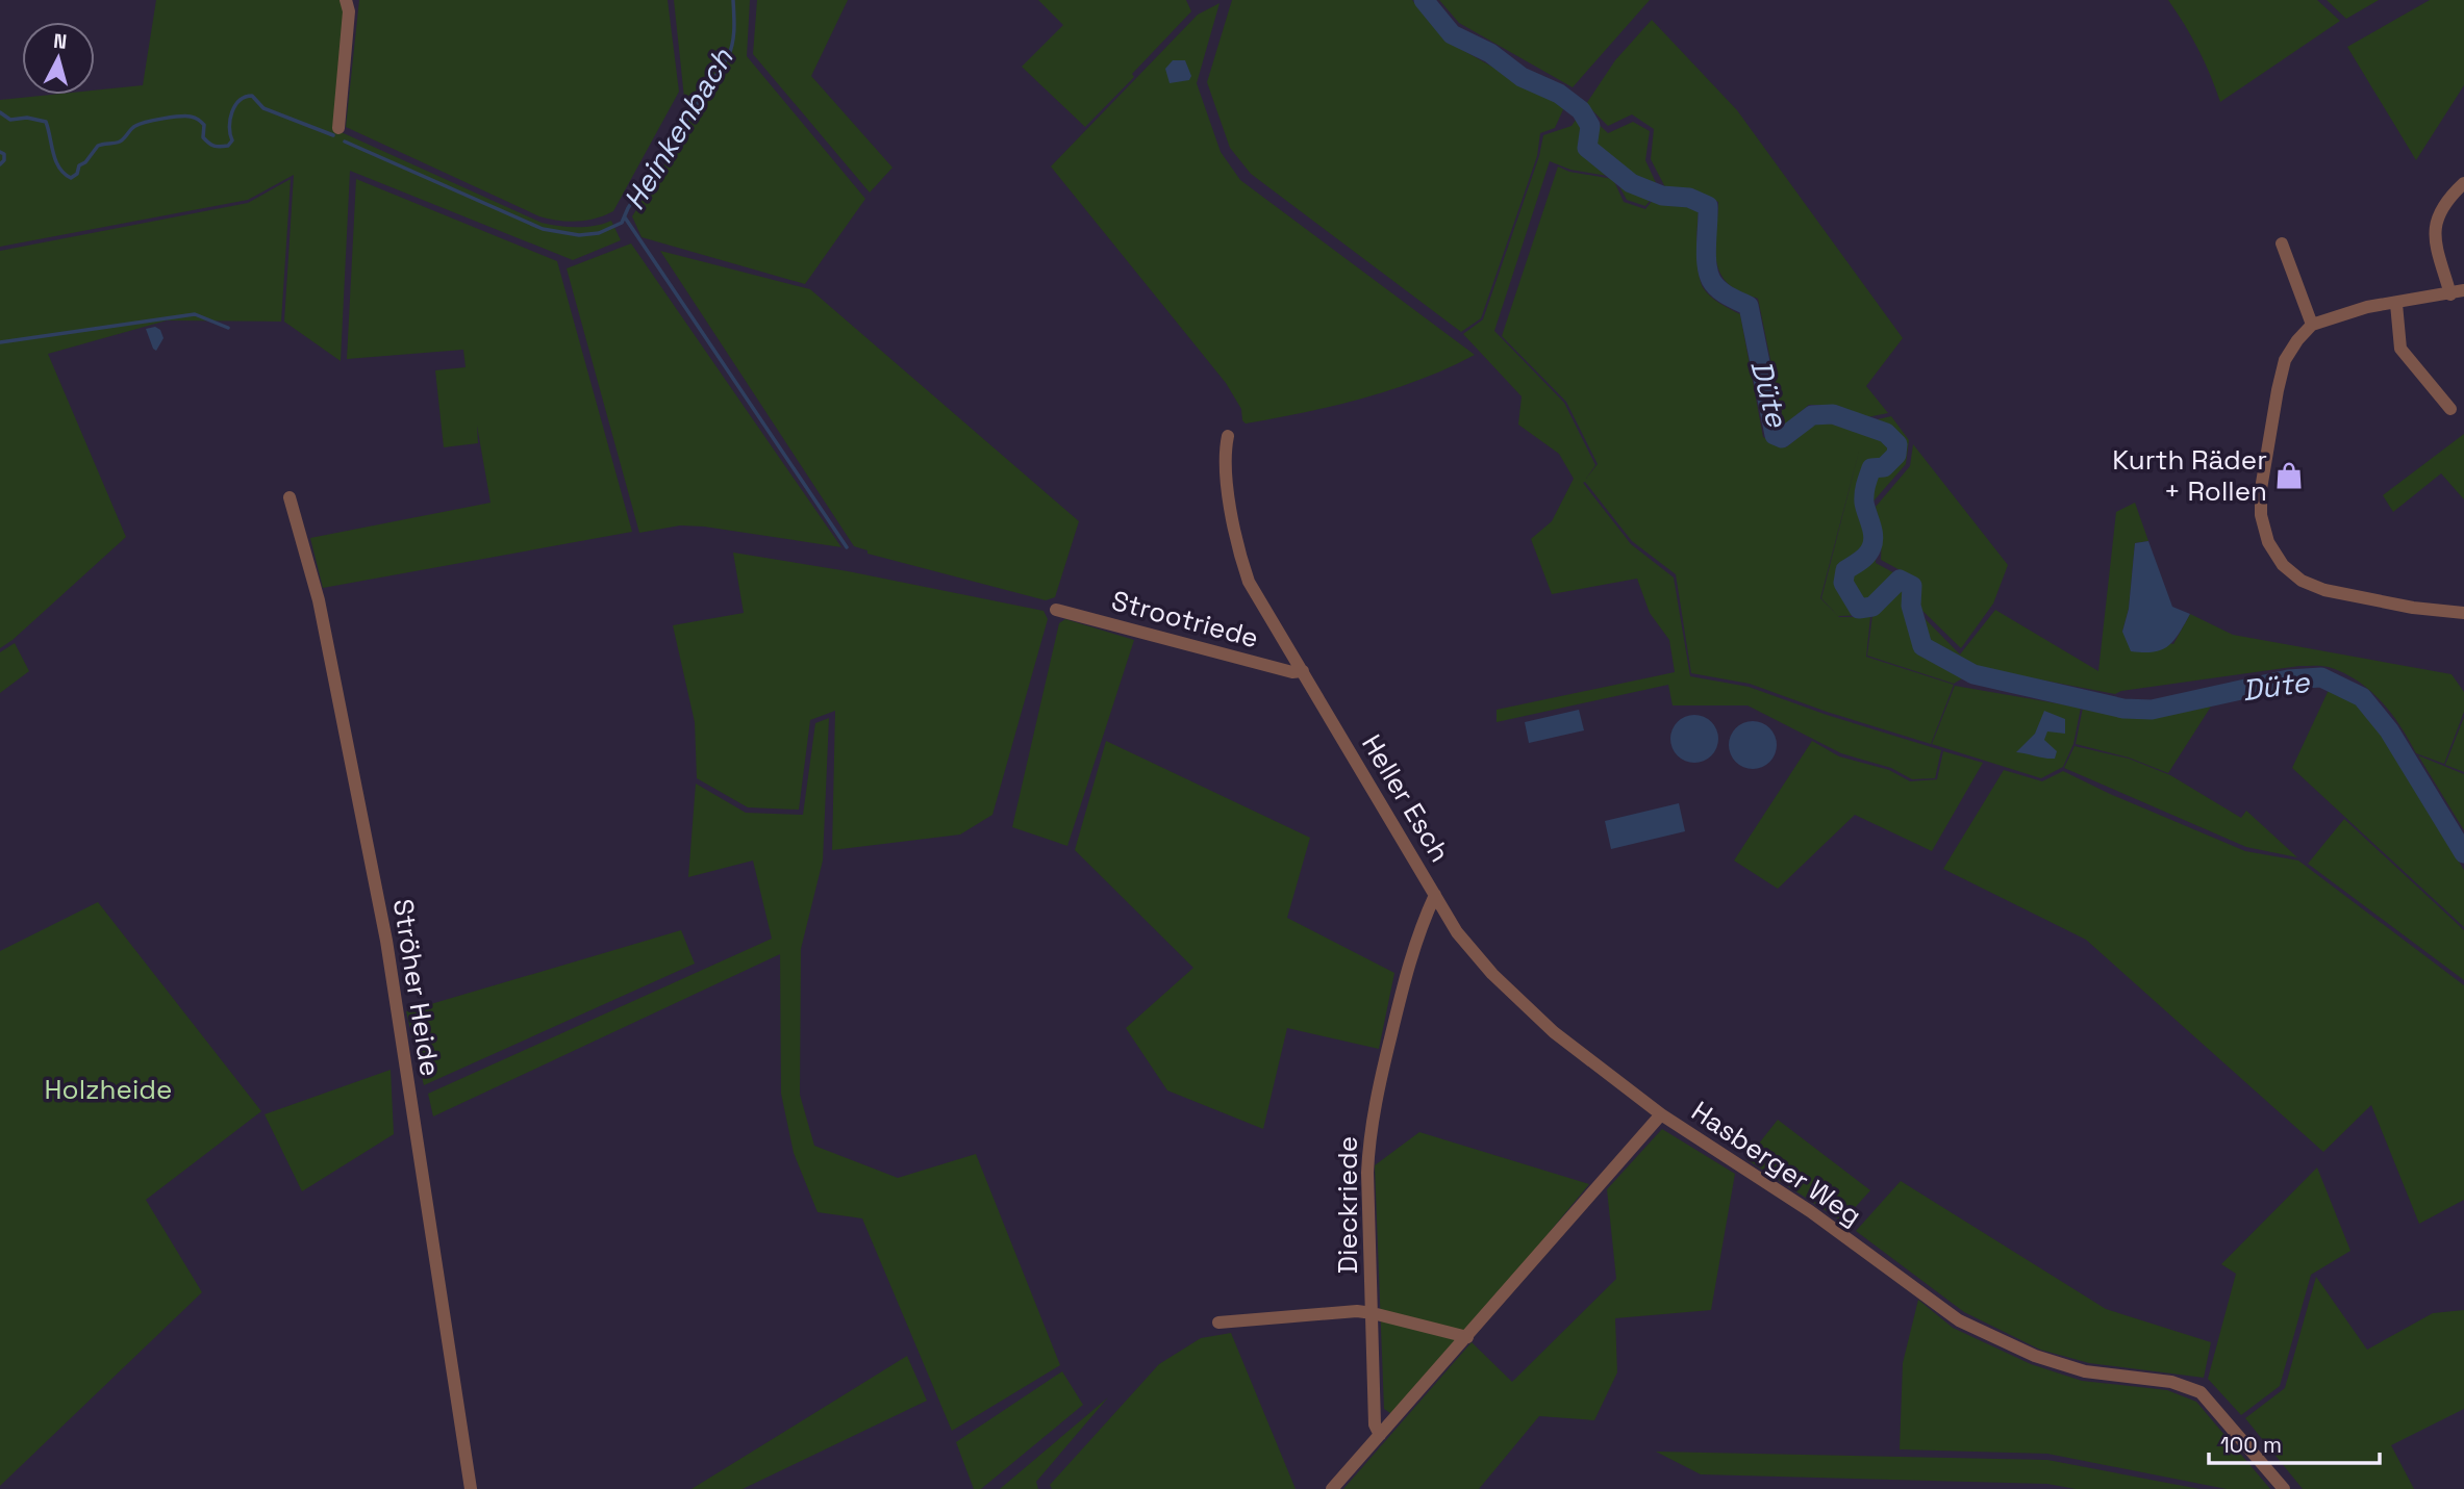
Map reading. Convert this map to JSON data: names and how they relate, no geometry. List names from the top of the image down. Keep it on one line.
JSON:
{"streets":{"street":["Strootriede","Heller Esch","Ströher Heide","Hasberger Weg","Dieckriede"]},"crossings":[["Strootriede","Heller Esch"],["Heller Esch","Hasberger Weg"],["Heller Esch","Dieckriede"],["Hasberger Weg","Dieckriede"]],"water":["Heinkenbach","Düte"],"parks":["Holzheide"],"places":{"shop":["Kurth Räder + Rollen"]},"scale_bar":"100 m","north":"top"}
